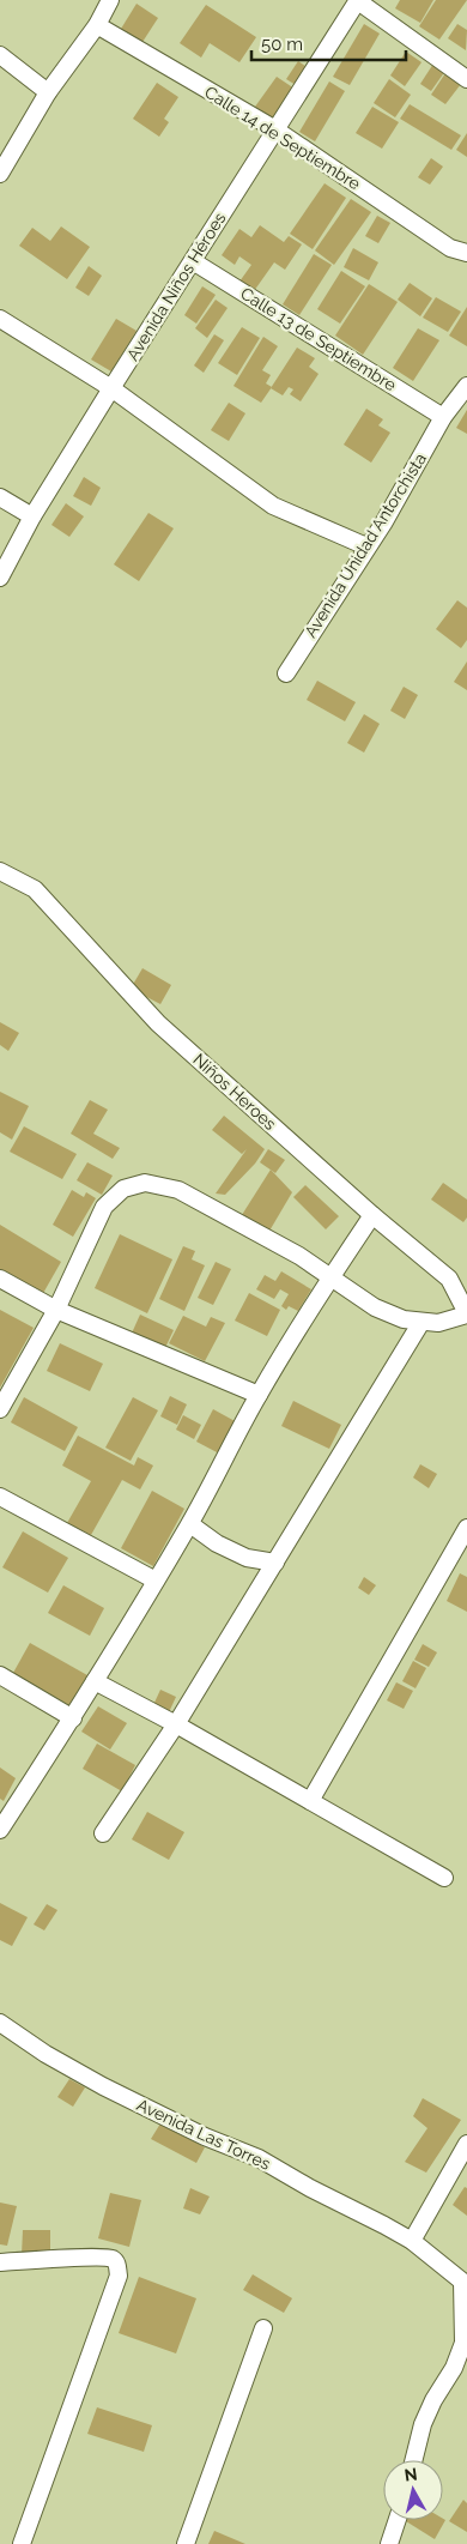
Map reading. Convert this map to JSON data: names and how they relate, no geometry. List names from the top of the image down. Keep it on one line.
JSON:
{"streets":{"street":["Calle 14 de Septiembre","Avenida Niños Héroes","Calle 13 de Septiembre","Avenida Unidad Antorchista","Niños Heroes","Avenida Las Torres"]},"crossings":[["Calle 14 de Septiembre","Avenida Niños Héroes"],["Avenida Niños Héroes","Calle 13 de Septiembre"],["Calle 13 de Septiembre","Avenida Unidad Antorchista"]],"scale_bar":"50 m","north":"top"}
